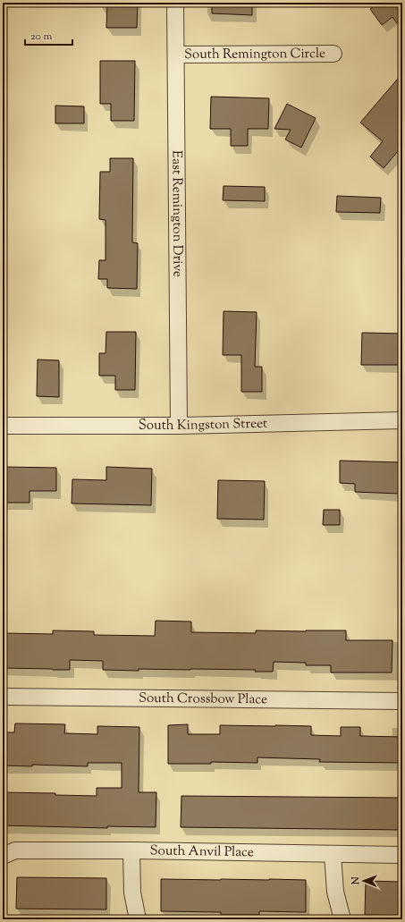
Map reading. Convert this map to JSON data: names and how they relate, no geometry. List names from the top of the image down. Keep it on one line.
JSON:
{"streets":{"street":["South Remington Circle","East Remington Drive","South Kingston Street","South Crossbow Place","South Anvil Place"]},"crossings":[["South Remington Circle","East Remington Drive"],["East Remington Drive","South Kingston Street"]],"scale_bar":"20 m","north":"left"}
